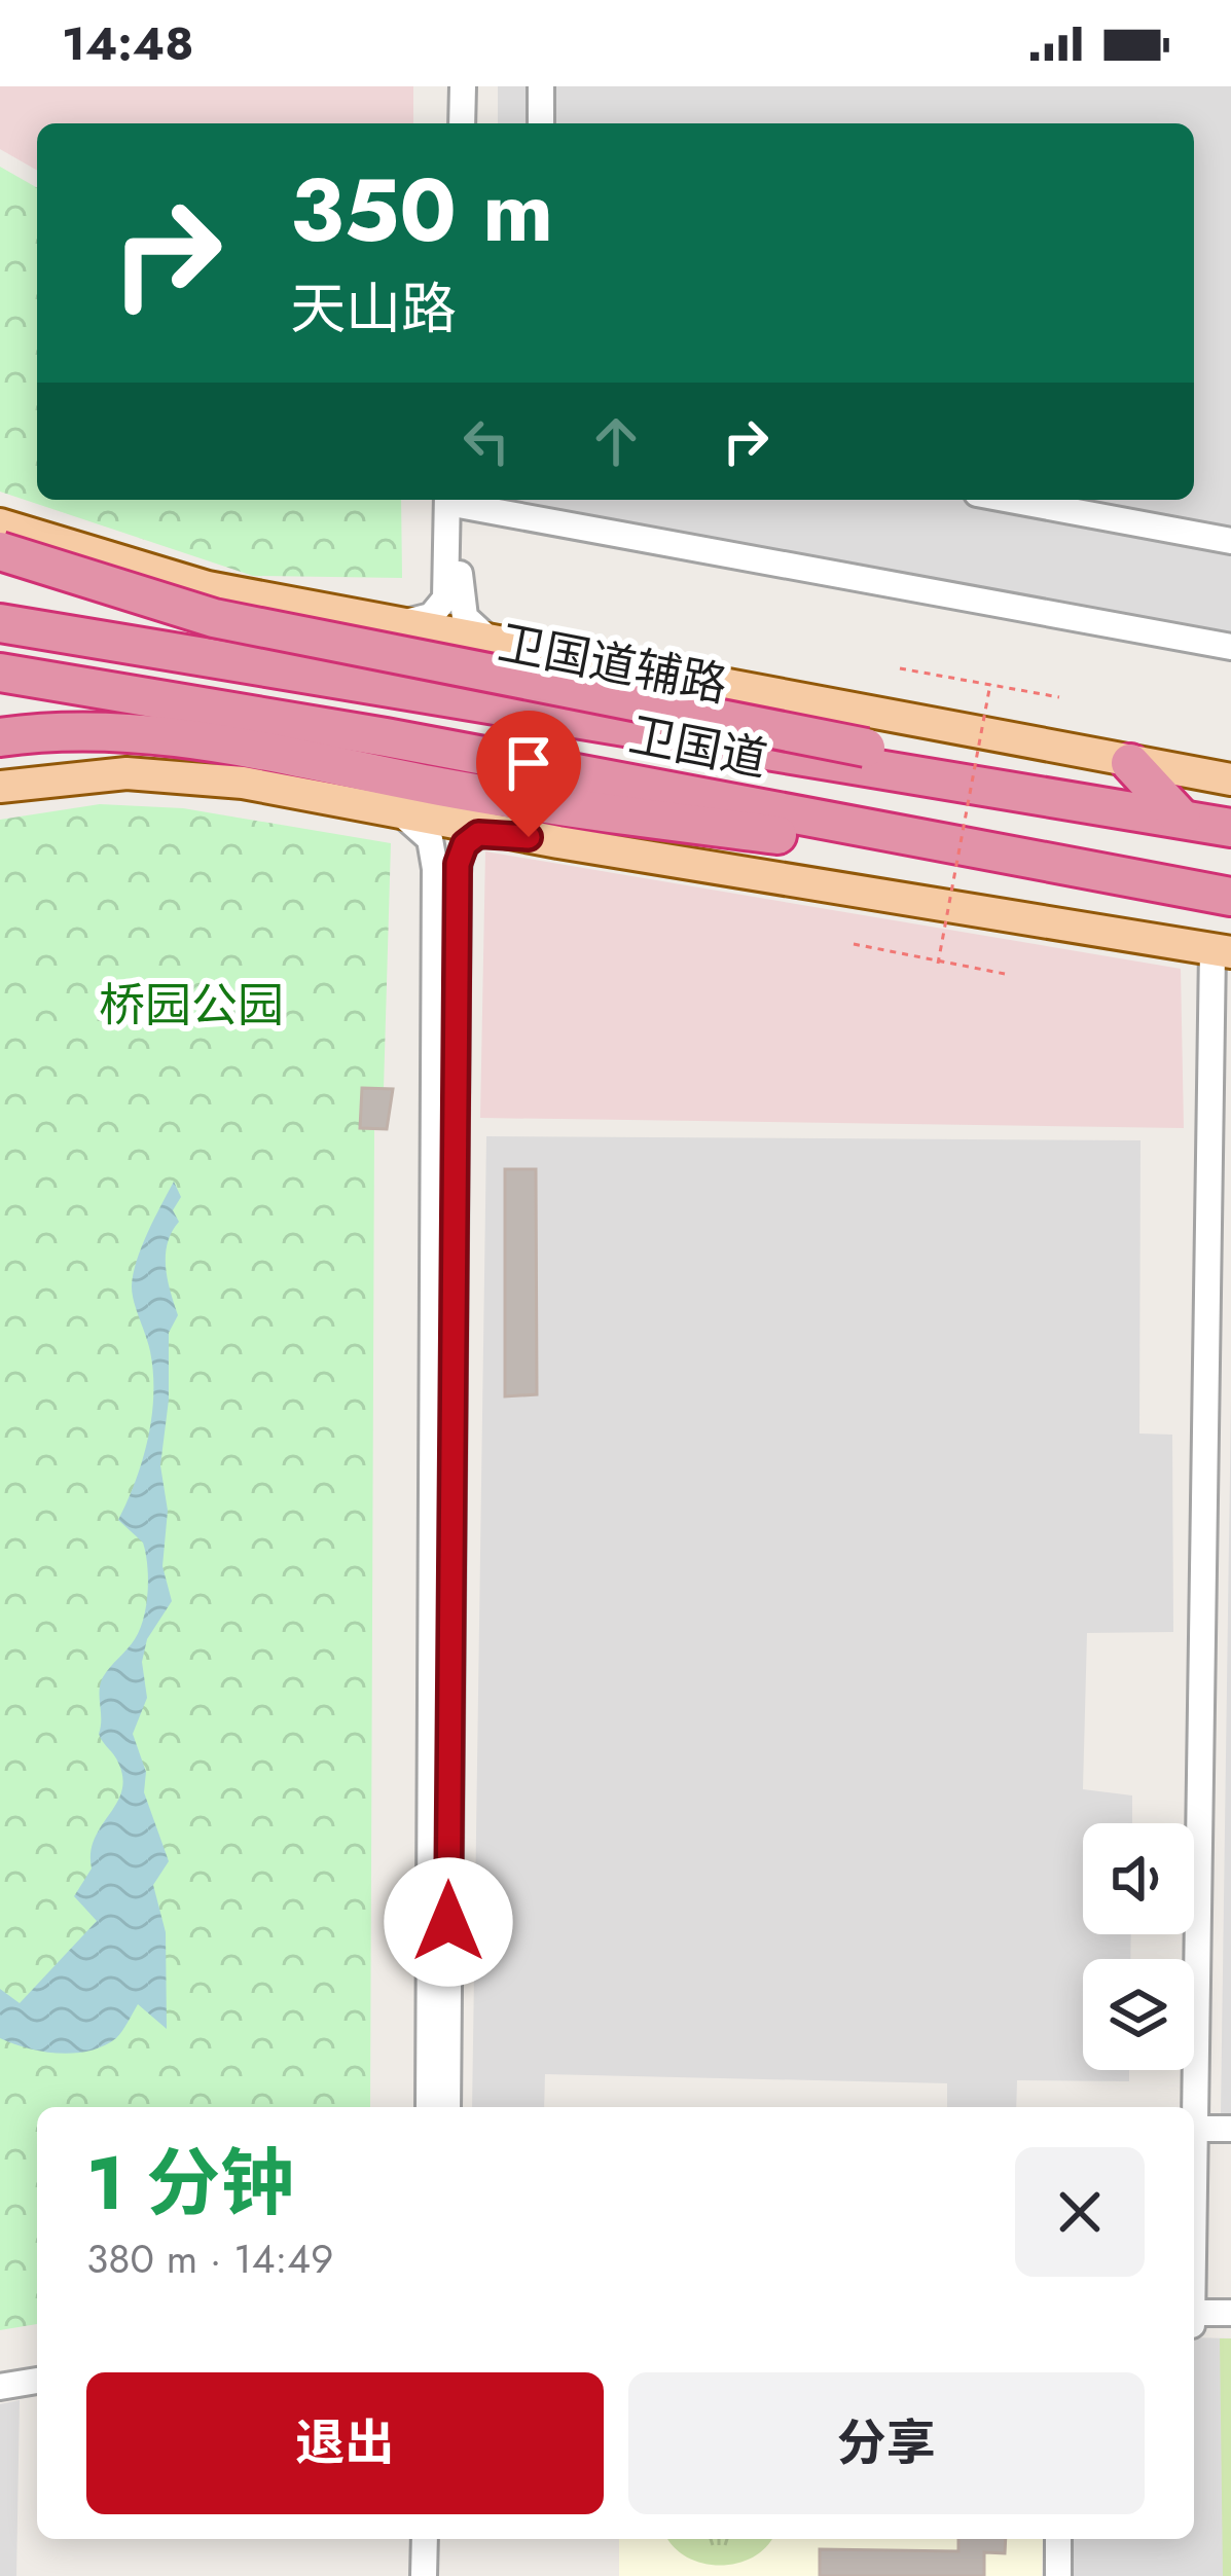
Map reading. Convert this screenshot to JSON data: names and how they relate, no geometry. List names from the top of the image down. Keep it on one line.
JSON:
{"streets":{"highway":["卫国道"],"main road":["卫国道辅路"]},"parks":["桥园公园"],"page":{"status":"14:48","turn":["350 m","天山路"],"heading":["1 分钟","380 m · 14:49"],"buttons":["退出","分享"]}}
